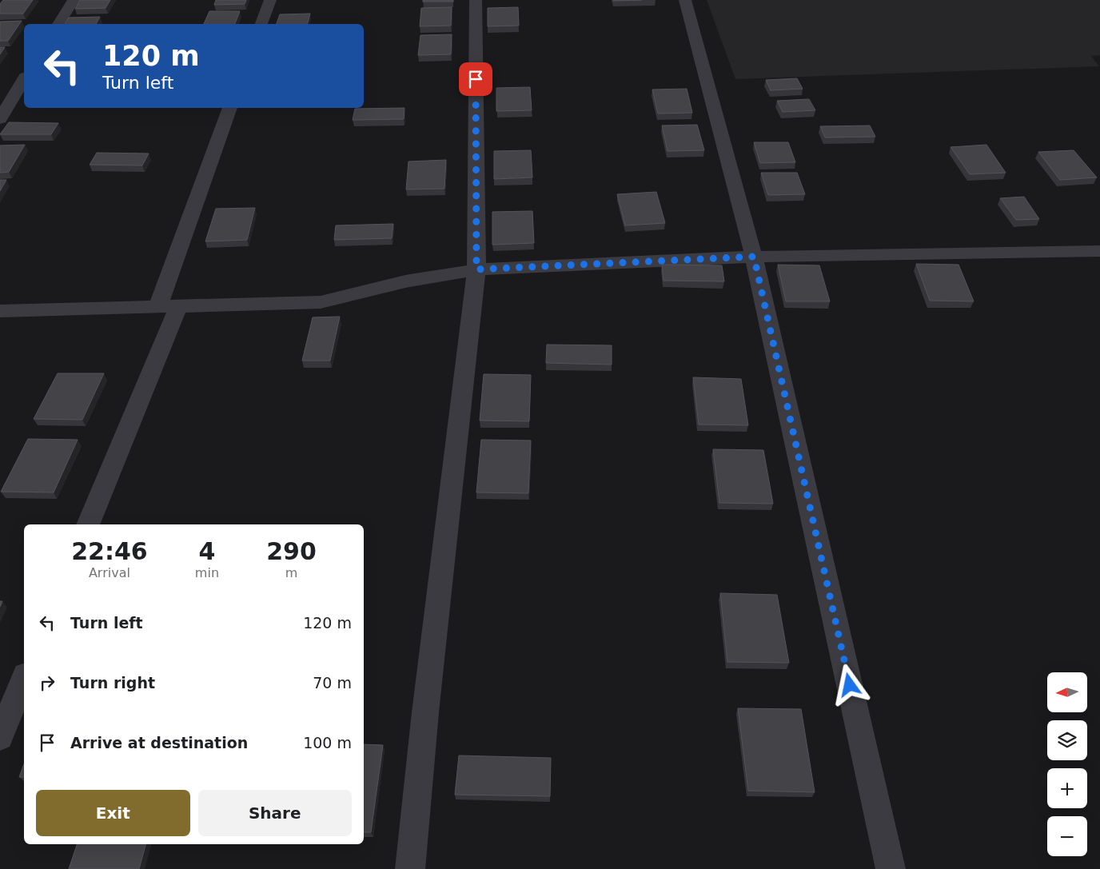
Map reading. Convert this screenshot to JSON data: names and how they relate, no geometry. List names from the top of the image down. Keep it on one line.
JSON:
{"north":"left","page":{"turn":["120 m","Turn left"],"eta":["22:46","Arrival","4","min","290","m"],"list":[{"name":"Turn left","value":"120 m"},{"name":"Turn right","value":"70 m"},{"name":"Arrive at destination","value":"100 m"}],"map_buttons":["+","−"],"buttons":["Exit","Share"]}}
